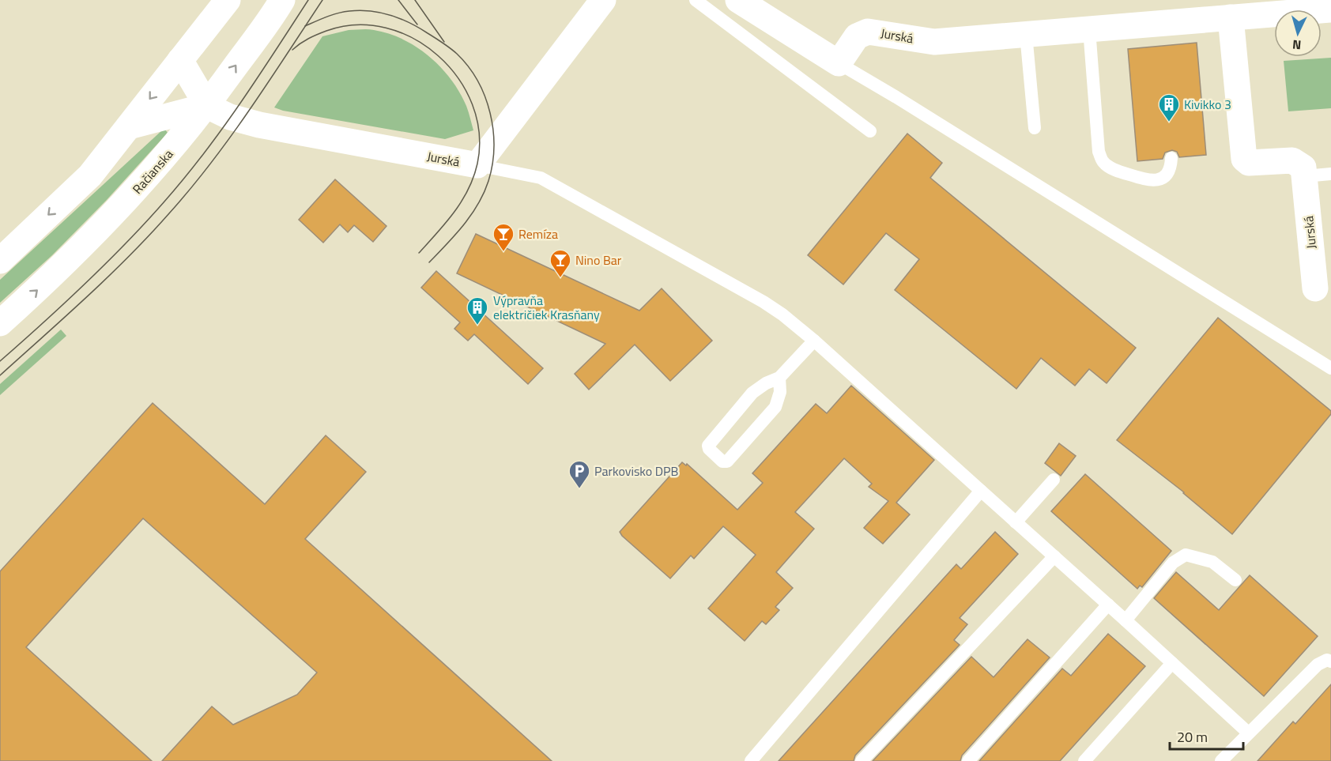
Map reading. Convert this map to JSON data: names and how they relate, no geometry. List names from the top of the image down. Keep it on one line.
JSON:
{"streets":{"street":["Jurská","Račianska"]},"crossings":[["Jurská","Račianska"]],"places":{"building":["Kivikko 3","Výpravňa električiek Krasňany"],"bar":["Remíza","Nino Bar"],"parking":["Parkovisko DPB"]},"scale_bar":"20 m","north":"bottom"}
